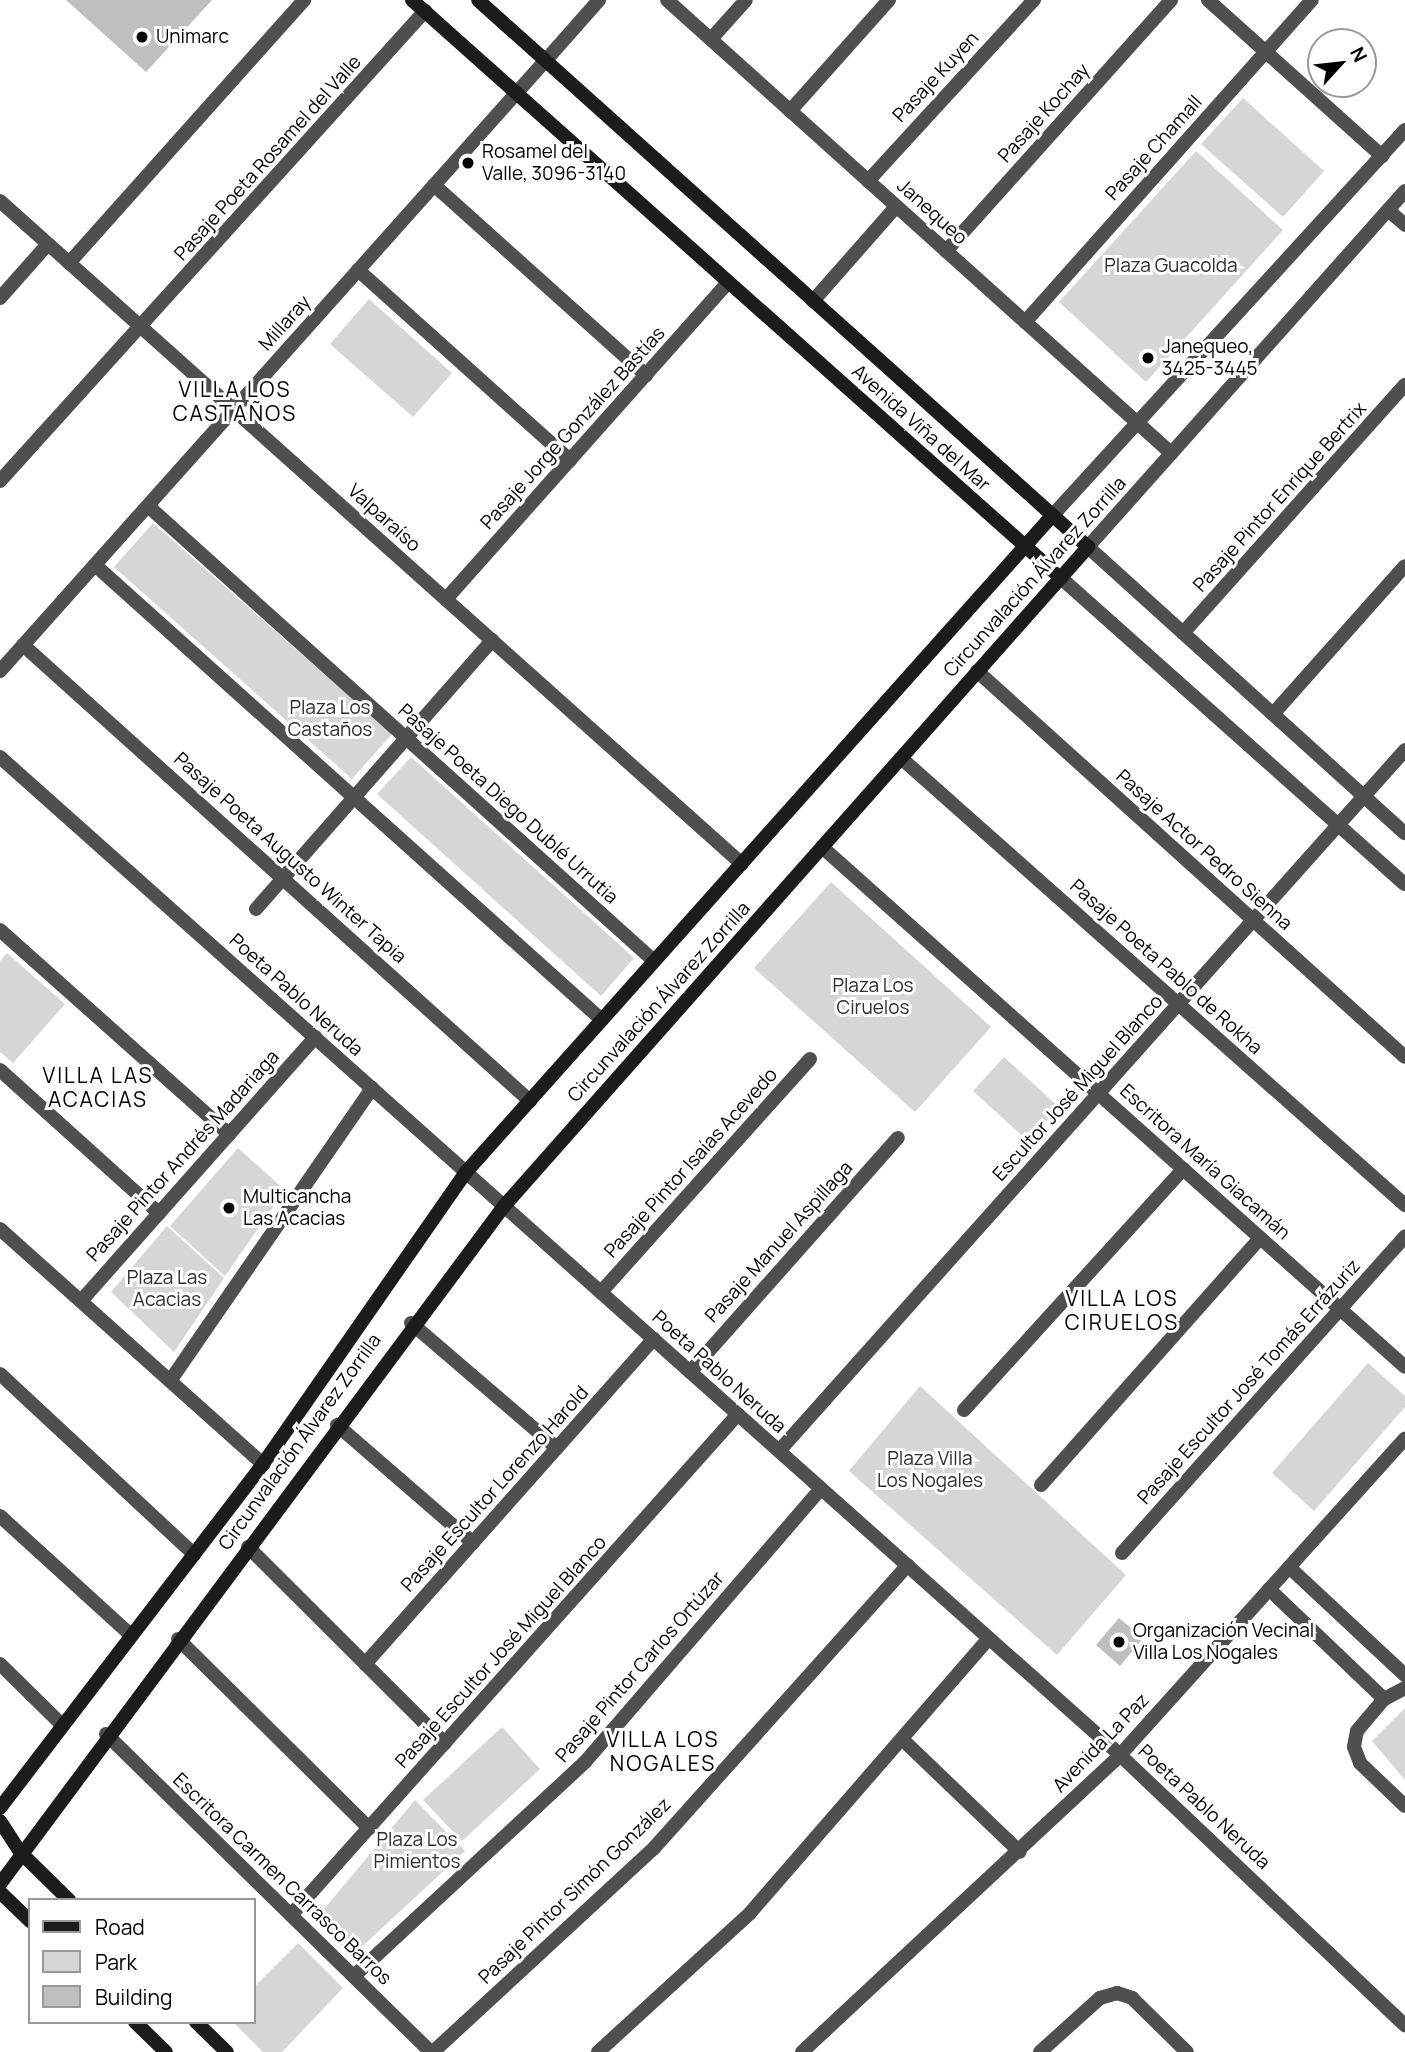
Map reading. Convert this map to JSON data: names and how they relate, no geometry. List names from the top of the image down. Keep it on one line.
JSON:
{"streets":{"main road":["Avenida Viña del Mar","Circunvalación Álvarez Zorrilla"],"street":["Pasaje Kuyen","Pasaje Kochay","Pasaje Chamall","Pasaje Poeta Rosamel del Valle","Janequeo","Millaray","Pasaje Jorge González Bastías","Pasaje Pintor Enrique Bertrix","Valparaíso","Pasaje Poeta Diego Dublé Urrutia","Pasaje Actor Pedro Sienna","Pasaje Poeta Augusto Winter Tapia","Pasaje Poeta Pablo de Rokha","Poeta Pablo Neruda","Escultor José Miguel Blanco","Pasaje Pintor Andrés Madariaga","Escritora María Giacamán","Pasaje Pintor Isaías Acevedo","Pasaje Manuel Aspillaga","Pasaje Escultor José Tomás Errázuriz","Pasaje Escultor Lorenzo Harold","Pasaje Escultor José Miguel Blanco","Pasaje Pintor Carlos Ortúzar","Avenida La Paz","Escritora Carmen Carrasco Barros","Pasaje Pintor Simón González"]},"crossings":[["Pasaje Kuyen","Janequeo"],["Pasaje Kochay","Janequeo"],["Pasaje Chamall","Janequeo"],["Pasaje Poeta Rosamel del Valle","Avenida Viña del Mar"],["Pasaje Poeta Rosamel del Valle","Valparaíso"],["Janequeo","Circunvalación Álvarez Zorrilla"],["Millaray","Avenida Viña del Mar"],["Millaray","Valparaíso"],["Millaray","Pasaje Poeta Diego Dublé Urrutia"],["Millaray","Pasaje Poeta Augusto Winter Tapia"],["Pasaje Jorge González Bastías","Avenida Viña del Mar"],["Pasaje Jorge González Bastías","Valparaíso"],["Avenida Viña del Mar","Pasaje Pintor Enrique Bertrix"],["Avenida Viña del Mar","Circunvalación Álvarez Zorrilla"],["Avenida Viña del Mar","Escultor José Miguel Blanco"],["Valparaíso","Circunvalación Álvarez Zorrilla"],["Circunvalación Álvarez Zorrilla","Pasaje Poeta Diego Dublé Urrutia"],["Circunvalación Álvarez Zorrilla","Pasaje Actor Pedro Sienna"],["Circunvalación Álvarez Zorrilla","Pasaje Poeta Augusto Winter Tapia"],["Circunvalación Álvarez Zorrilla","Pasaje Poeta Pablo de Rokha"],["Circunvalación Álvarez Zorrilla","Poeta Pablo Neruda"],["Circunvalación Álvarez Zorrilla","Escritora María Giacamán"],["Circunvalación Álvarez Zorrilla","Escritora Carmen Carrasco Barros"],["Pasaje Actor Pedro Sienna","Escultor José Miguel Blanco"],["Pasaje Poeta Pablo de Rokha","Escultor José Miguel Blanco"],["Poeta Pablo Neruda","Escultor José Miguel Blanco"],["Poeta Pablo Neruda","Pasaje Pintor Andrés Madariaga"],["Poeta Pablo Neruda","Pasaje Pintor Isaías Acevedo"],["Poeta Pablo Neruda","Pasaje Manuel Aspillaga"],["Poeta Pablo Neruda","Pasaje Escultor Lorenzo Harold"],["Poeta Pablo Neruda","Pasaje Escultor José Miguel Blanco"],["Poeta Pablo Neruda","Pasaje Pintor Carlos Ortúzar"],["Poeta Pablo Neruda","Avenida La Paz"],["Poeta Pablo Neruda","Pasaje Pintor Simón González"],["Escultor José Miguel Blanco","Escritora María Giacamán"],["Escritora María Giacamán","Pasaje Escultor José Tomás Errázuriz"],["Pasaje Escultor José Miguel Blanco","Escritora Carmen Carrasco Barros"],["Pasaje Pintor Carlos Ortúzar","Escritora Carmen Carrasco Barros"],["Escritora Carmen Carrasco Barros","Pasaje Pintor Simón González"]],"districts":["VILLA LOS CASTAÑOS","VILLA LAS ACACIAS","VILLA LOS CIRUELOS","VILLA LOS NOGALES"],"parks":["Plaza Guacolda","Plaza Los Castaños","Plaza Los Ciruelos","Plaza Las Acacias","Plaza Villa Los Nogales","Plaza Los Pimientos"],"places":["Unimarc","Rosamel del Valle, 3096-3140","Janequeo, 3425-3445","Multicancha Las Acacias","Organización Vecinal Villa Los Nogales"],"legend":["Road","Park","Building"],"north":"top right"}
